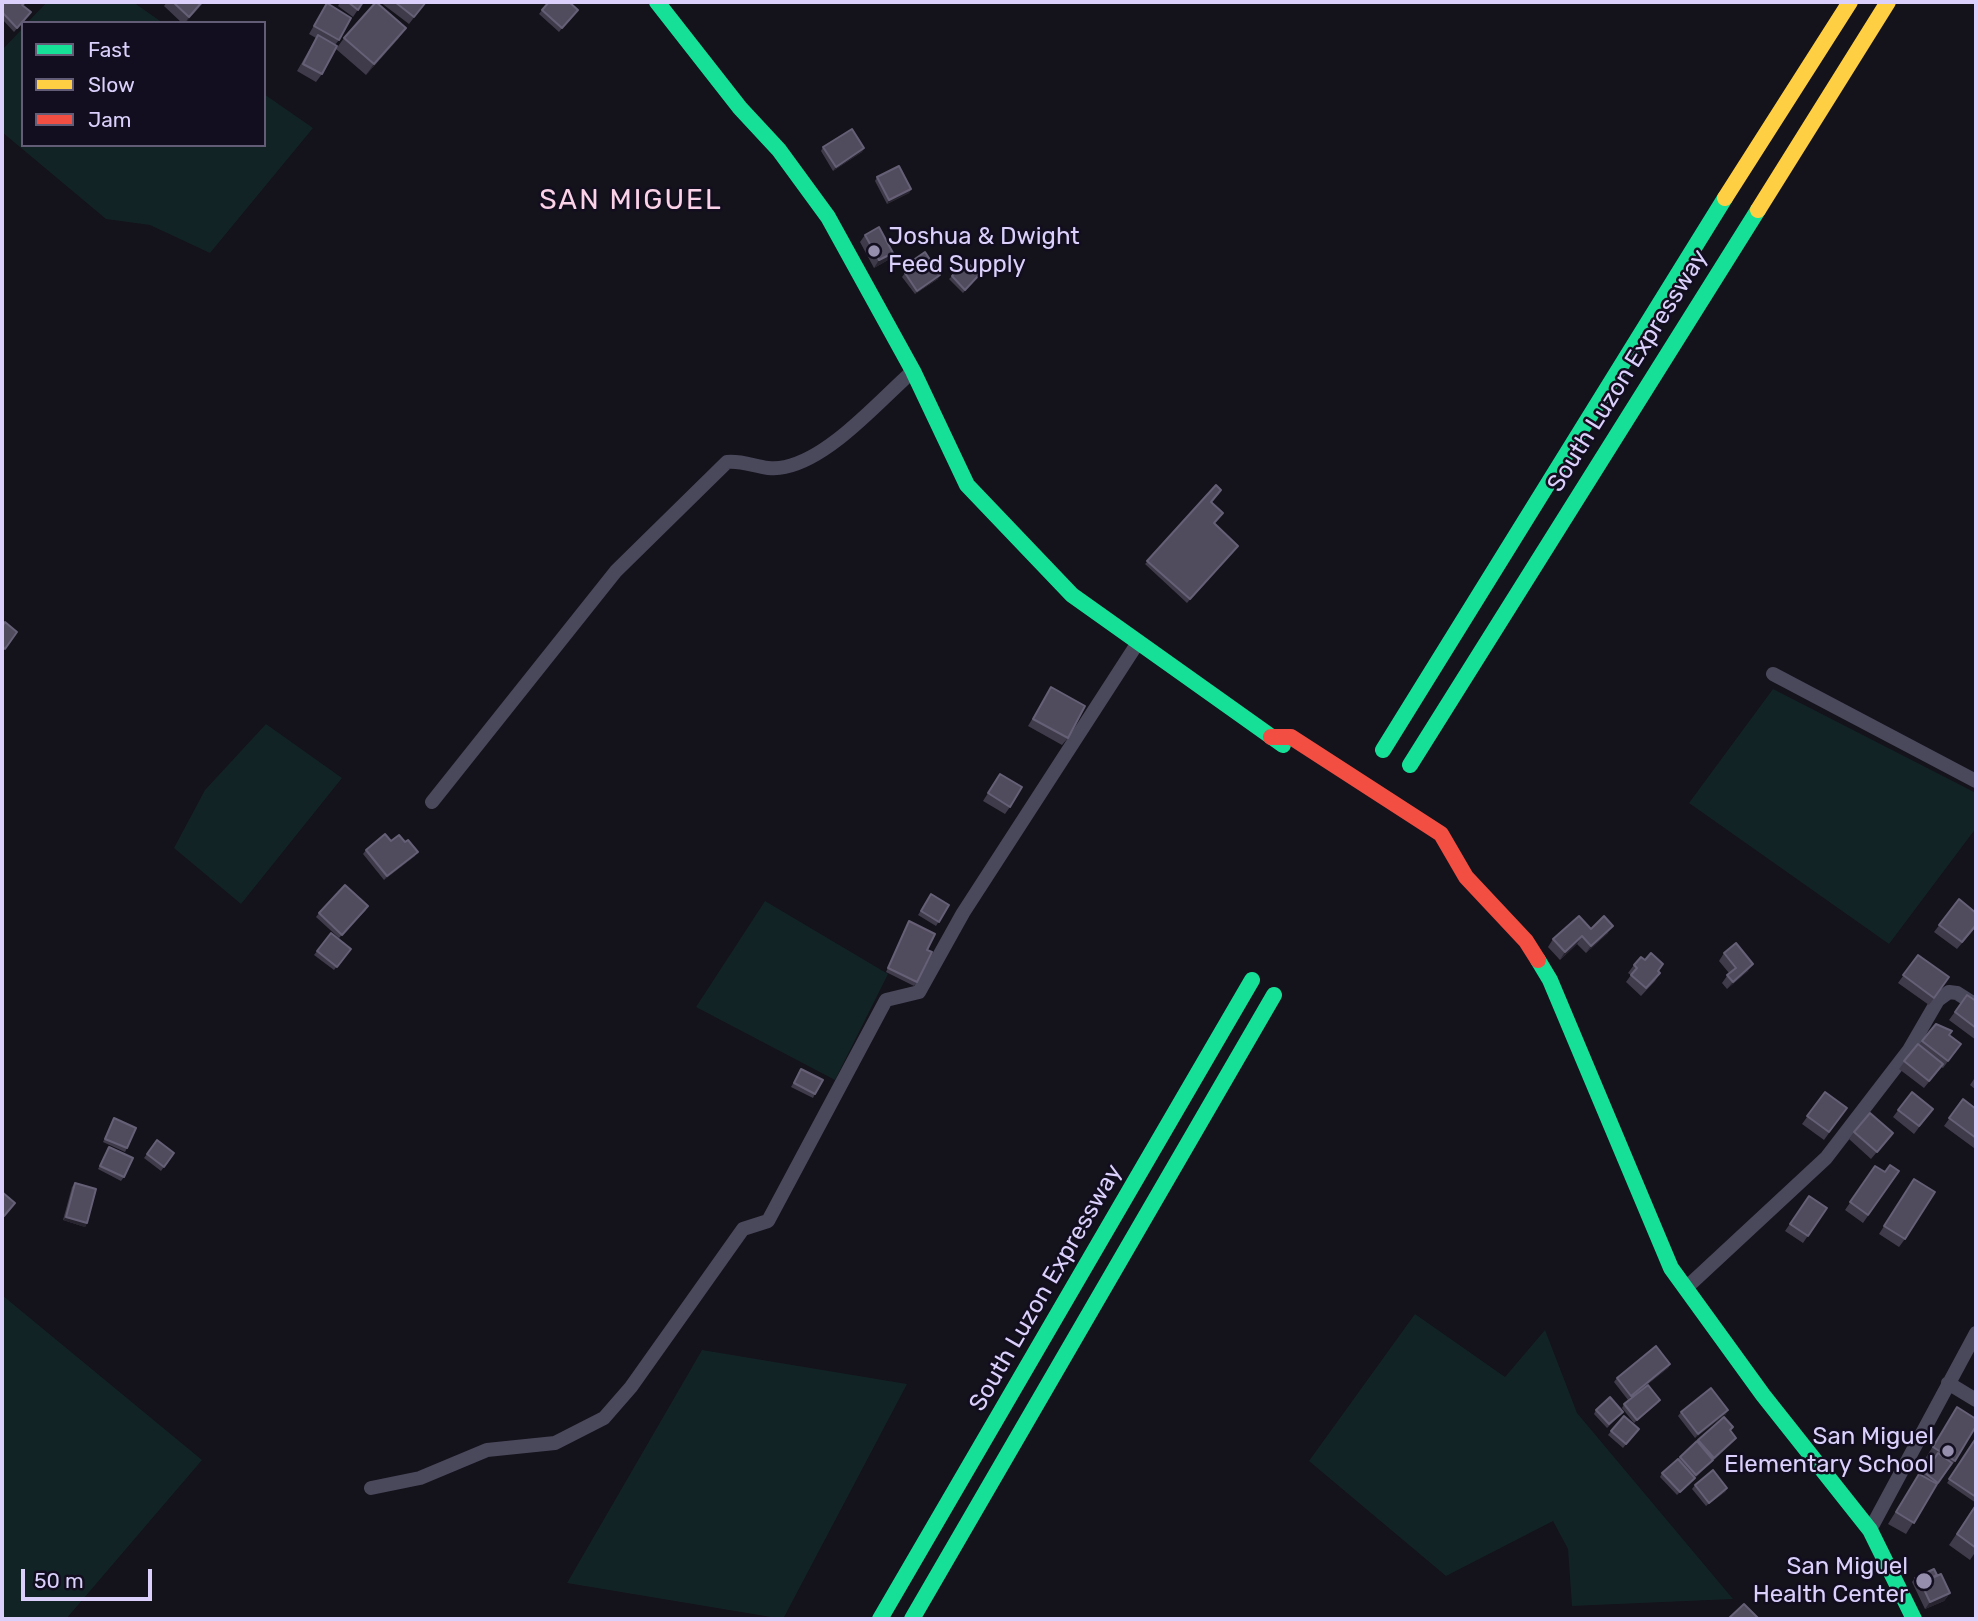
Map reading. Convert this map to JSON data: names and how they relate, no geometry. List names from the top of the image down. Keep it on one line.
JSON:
{"streets":{"main road":["South Luzon Expressway"]},"districts":["SAN MIGUEL"],"places":["Joshua & Dwight Feed Supply","San Miguel Elementary School","San Miguel Health Center"],"legend":["Fast","Slow","Jam"],"scale_bar":"50 m"}
